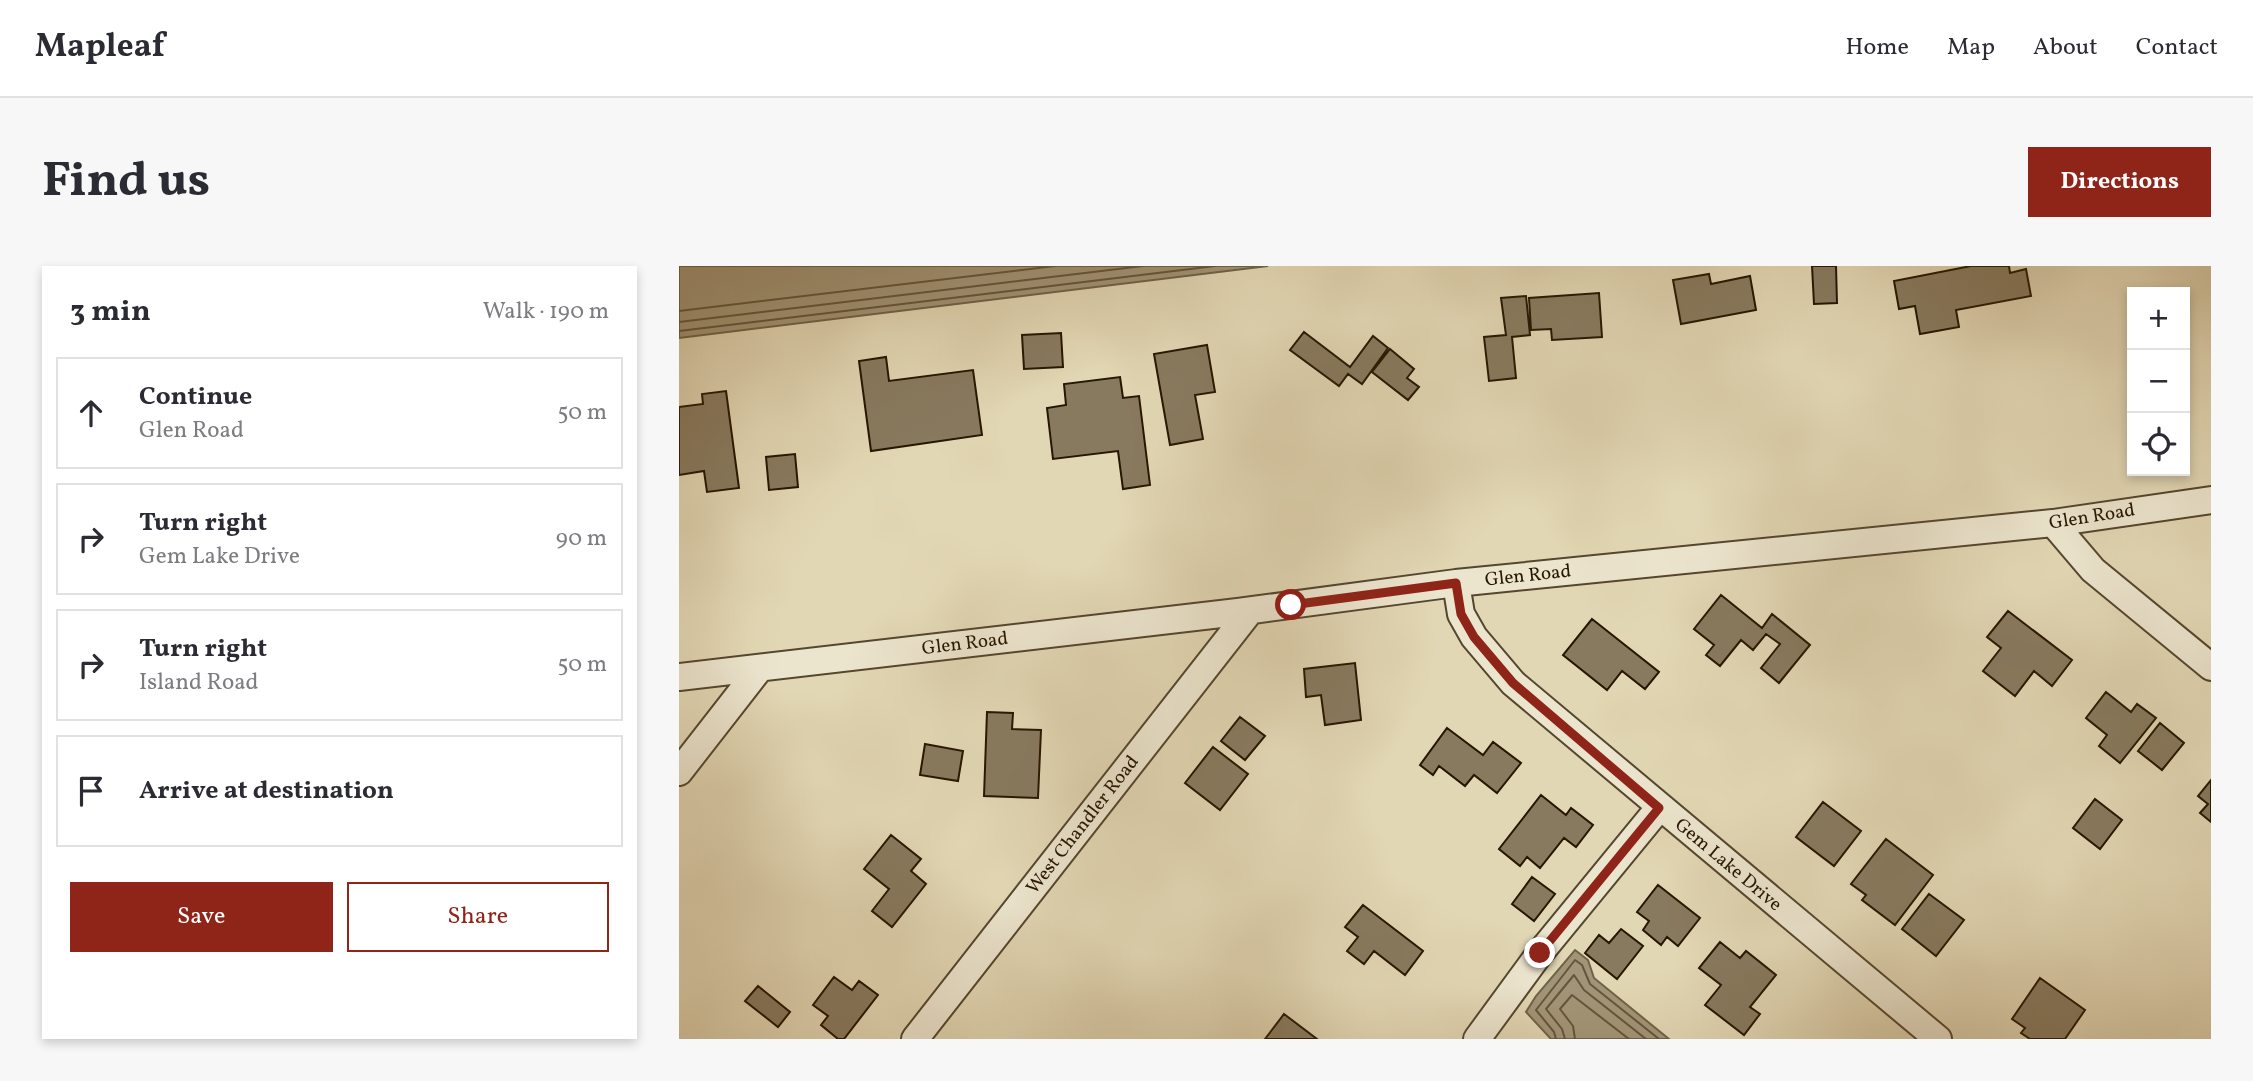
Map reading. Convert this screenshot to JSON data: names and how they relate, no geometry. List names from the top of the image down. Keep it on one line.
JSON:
{"streets":{"street":["Glen Road","West Chandler Road","Gem Lake Drive"]},"crossings":[["Glen Road","West Chandler Road"],["Glen Road","Gem Lake Drive"]],"page":{"header":"Mapleaf","nav":["Home","Map","About","Contact"],"buttons":["Directions",["Save","Share"]],"title":"Find us","heading":["3 min","Walk · 190 m"],"map_buttons":["+","−"],"list":[["Continue","Glen Road","50 m"],["Turn right","Gem Lake Drive","90 m"],["Turn right","Island Road","50 m"],"Arrive at destination"]}}
